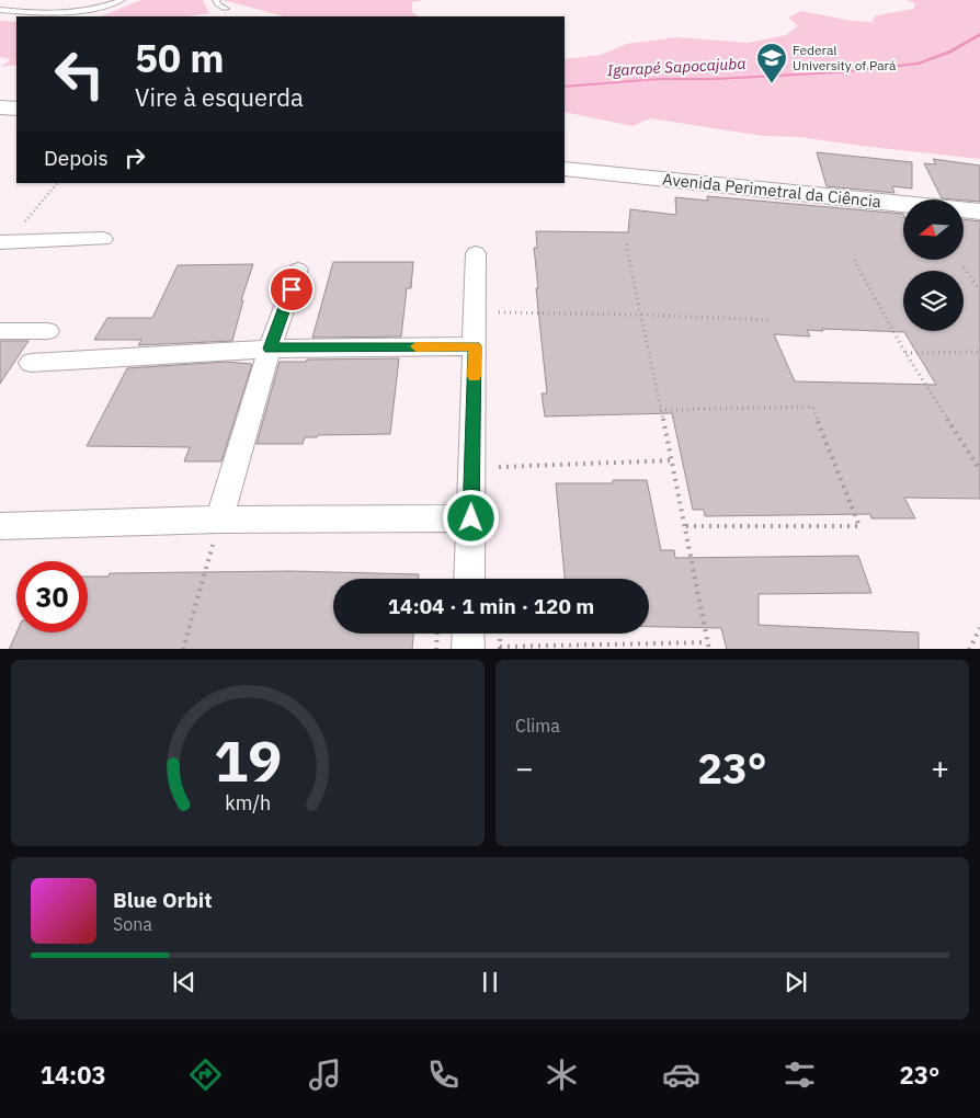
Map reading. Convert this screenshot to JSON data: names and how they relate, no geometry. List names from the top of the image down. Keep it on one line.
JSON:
{"streets":{"main road":["Avenida Perimetral da Ciência"]},"water":["Igarapé Sapocajuba"],"places":{"school or university":["Federal University of Pará"]},"north":"left","page":{"turn":["50 m","Vire à esquerda"],"then":"Depois","limit":"30","trip":"14:04 · 1 min · 120 m","tile":"Clima","heat":["−","23°","+"],"song":["Blue Orbit","Sona"],"tabs":["14:03","23°"],"gauge":["19","km/h"]}}
